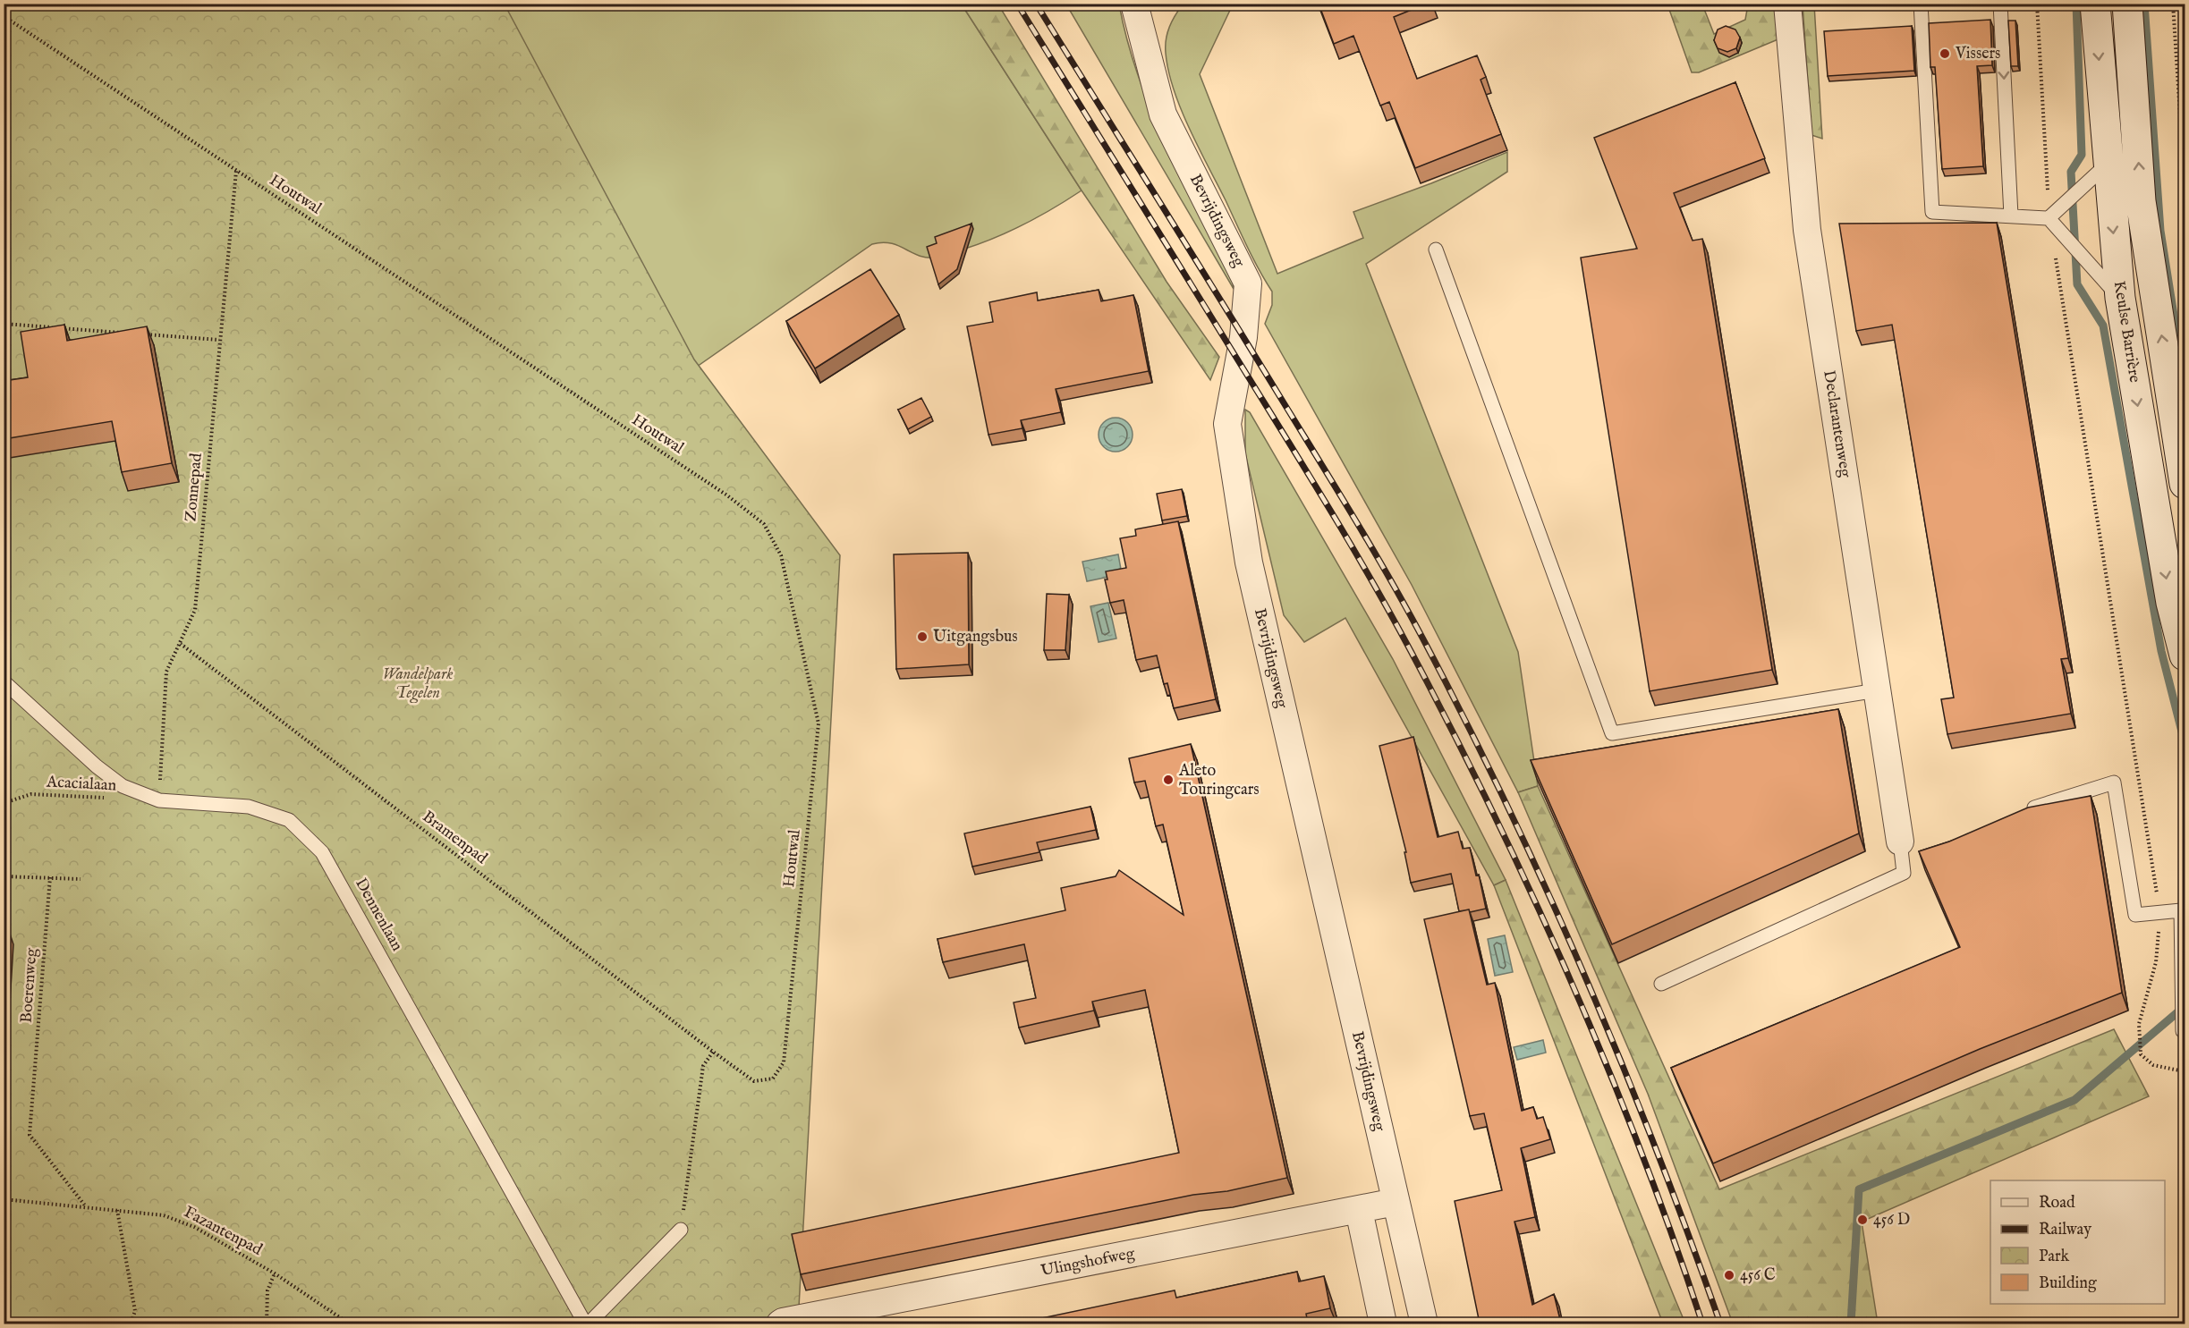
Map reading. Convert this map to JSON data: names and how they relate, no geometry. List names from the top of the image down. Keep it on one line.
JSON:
{"streets":{"main road":["Keulse Barrière"],"street":["Bevrijdingsweg","Declarantenweg","Ulingshofweg"],"lane":["Dennenlaan"],"path":["Houtwal","Zonnepad","Acacialaan","Bramenpad","Boerenweg","Fazantenpad"]},"crossings":[["Houtwal","Zonnepad"],["Houtwal","Bramenpad"],["Bevrijdingsweg","Ulingshofweg"],["Zonnepad","Bramenpad"],["Zonnepad","Dennenlaan"],["Boerenweg","Fazantenpad"]],"parks":["Wandelpark Tegelen"],"places":["Vissers","Uitgangsbus","Aleto Touringcars","456 D","456 C"],"legend":["Road","Railway","Park","Building"]}
